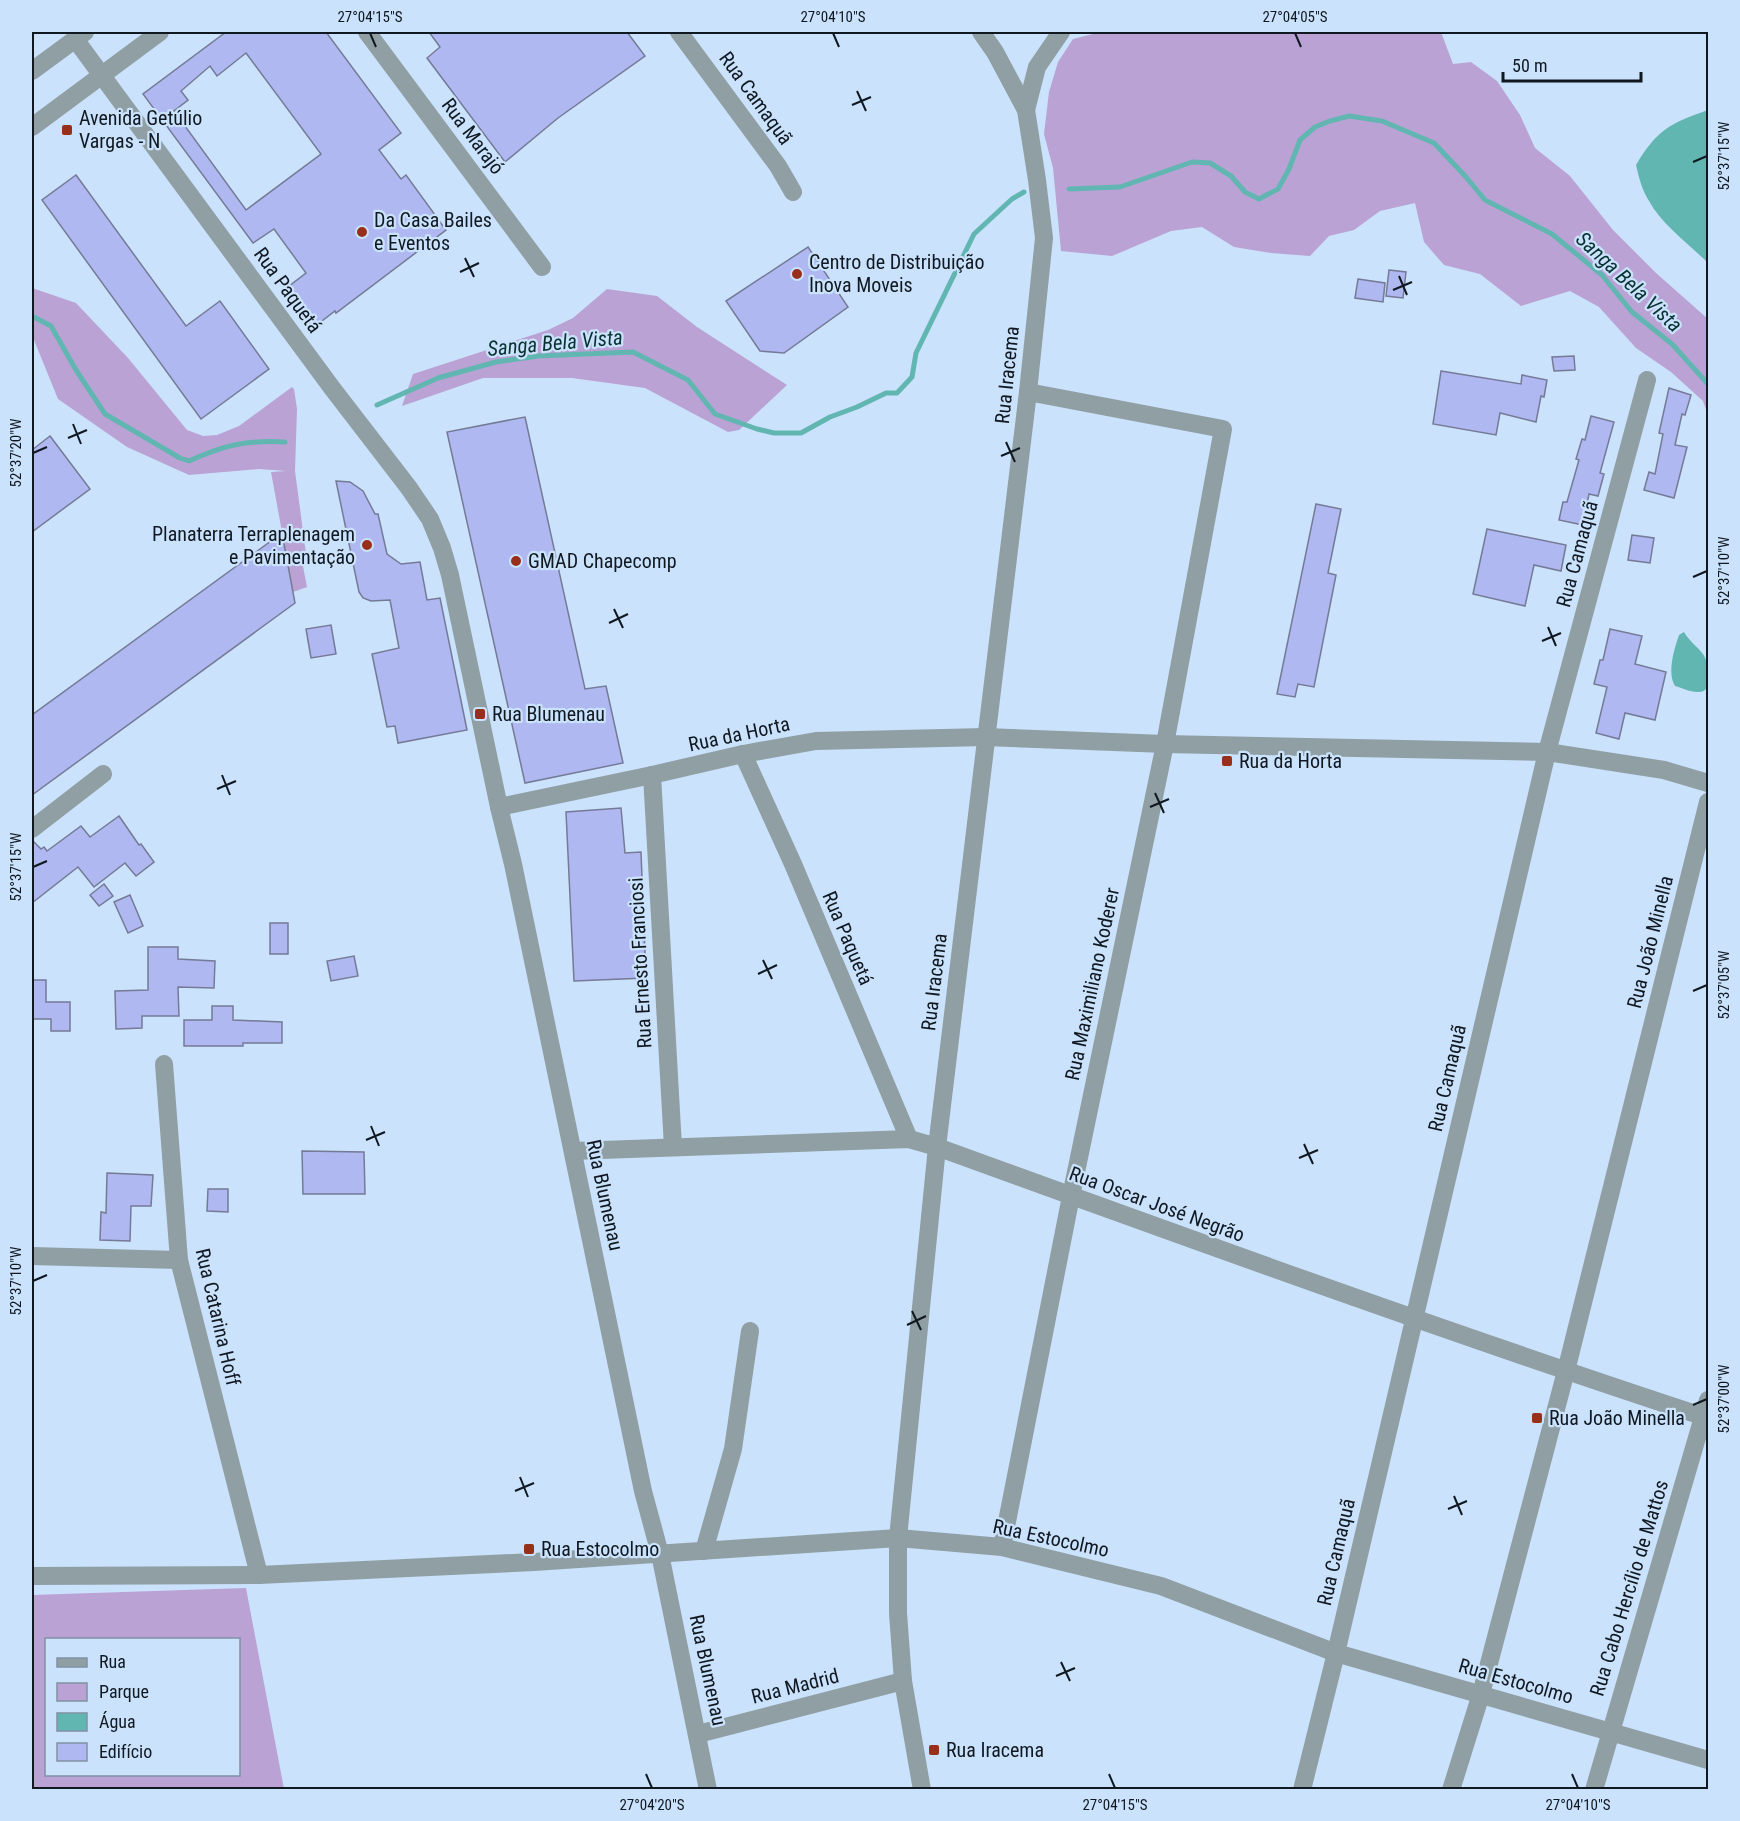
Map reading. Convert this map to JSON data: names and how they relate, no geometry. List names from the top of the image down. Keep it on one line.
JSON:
{"streets":{"street":["Rua Camaquã","Rua Marajó","Rua Paquetá","Rua Iracema","Rua da Horta","Rua João Minella","Rua Ernesto Franciosi","Rua Maximiliano Koderer","Rua Blumenau","Rua Oscar José Negrão","Rua Catarina Hoff","Rua Estocolmo","Rua Cabo Hercílio de Mattos","Rua Madrid"]},"crossings":[["Rua Camaquã","Rua da Horta"],["Rua Camaquã","Rua Oscar José Negrão"],["Rua Camaquã","Rua Estocolmo"],["Rua Paquetá","Rua da Horta"],["Rua Paquetá","Rua Blumenau"],["Rua Paquetá","Rua Oscar José Negrão"],["Rua Iracema","Rua da Horta"],["Rua Iracema","Rua Maximiliano Koderer"],["Rua Iracema","Rua Oscar José Negrão"],["Rua Iracema","Rua Estocolmo"],["Rua Iracema","Rua Madrid"],["Rua da Horta","Rua Ernesto Franciosi"],["Rua da Horta","Rua Maximiliano Koderer"],["Rua da Horta","Rua Blumenau"],["Rua João Minella","Rua Oscar José Negrão"],["Rua João Minella","Rua Estocolmo"],["Rua Ernesto Franciosi","Rua Oscar José Negrão"],["Rua Maximiliano Koderer","Rua Oscar José Negrão"],["Rua Maximiliano Koderer","Rua Estocolmo"],["Rua Blumenau","Rua Oscar José Negrão"],["Rua Blumenau","Rua Estocolmo"],["Rua Blumenau","Rua Madrid"],["Rua Oscar José Negrão","Rua Cabo Hercílio de Mattos"],["Rua Catarina Hoff","Rua Estocolmo"],["Rua Estocolmo","Rua Cabo Hercílio de Mattos"]],"water":["Sanga Bela Vista"],"places":{"transit":["Avenida Getúlio Vargas - N","Rua Blumenau","Rua da Horta","Rua João Minella","Rua Estocolmo","Rua Iracema"],"other":["Da Casa Bailes e Eventos","Centro de Distribuição Inova Moveis","Planaterra Terraplenagem e Pavimentação","GMAD Chapecomp"]},"legend":["Rua","Parque","Água","Edifício"],"scale_bar":"50 m","coordinates":["27°04'15\"S","27°04'10\"S","27°04'05\"S","52°37'15\"W","52°37'20\"W","52°37'10\"W","52°37'05\"W","52°37'00\"W","27°04'20\"S"]}
